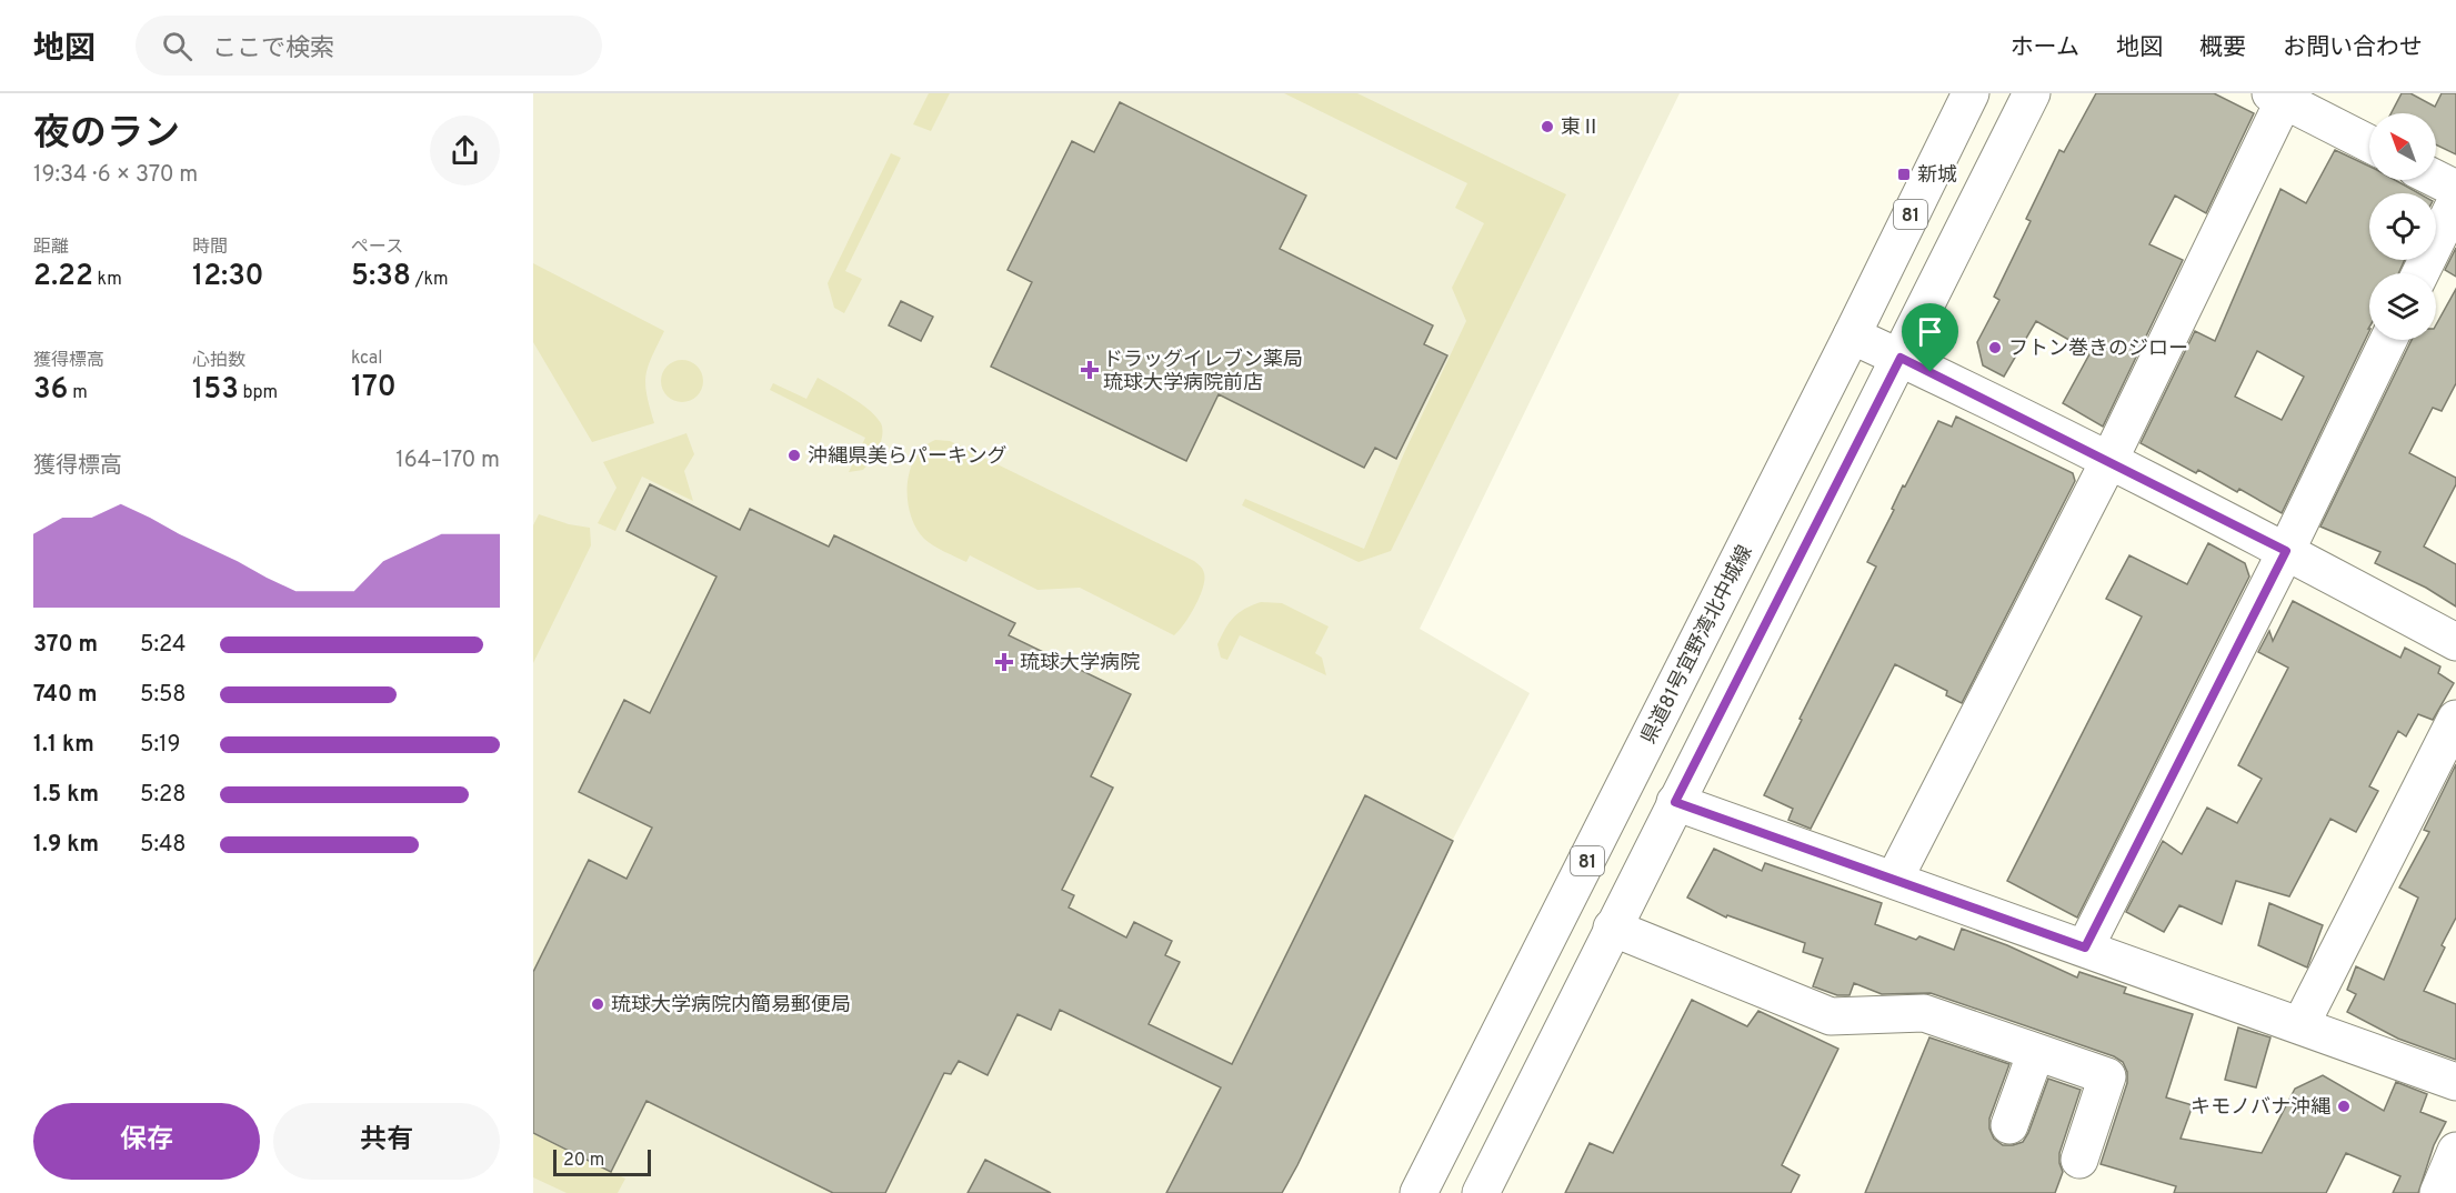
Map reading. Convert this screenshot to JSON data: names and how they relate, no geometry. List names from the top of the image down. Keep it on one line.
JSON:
{"streets":{"street":["81","県道81号宜野湾北中城線"]},"places":{"other":["東Ⅱ","フトン巻きのジロー","沖縄県美らパーキング","琉球大学病院内簡易郵便局","キモノバナ沖縄"],"transit":["新城"],"health":["ドラッグイレブン薬局 琉球大学病院前店","琉球大学病院"]},"scale_bar":"20 m","north":"top left","page":{"header":"地図","search":"ここで検索","nav":["ホーム","地図","概要","お問い合わせ"],"heading":["夜のラン","19:34 · 6 × 370 m"],"stats":[["距離","2.22 km"],["時間","12:30"],["ペース","5:38 /km"],["獲得標高","36 m"],["心拍数","153 bpm"],["kcal","170"]],"chart":["獲得標高","164–170 m"],"list":[{"name":"370 m","note":"5:24"},{"name":"740 m","note":"5:58"},{"name":"1.1 km","note":"5:19"},{"name":"1.5 km","note":"5:28"},{"name":"1.9 km","note":"5:48"}],"buttons":["保存","共有"],"scale":"20 m"}}
